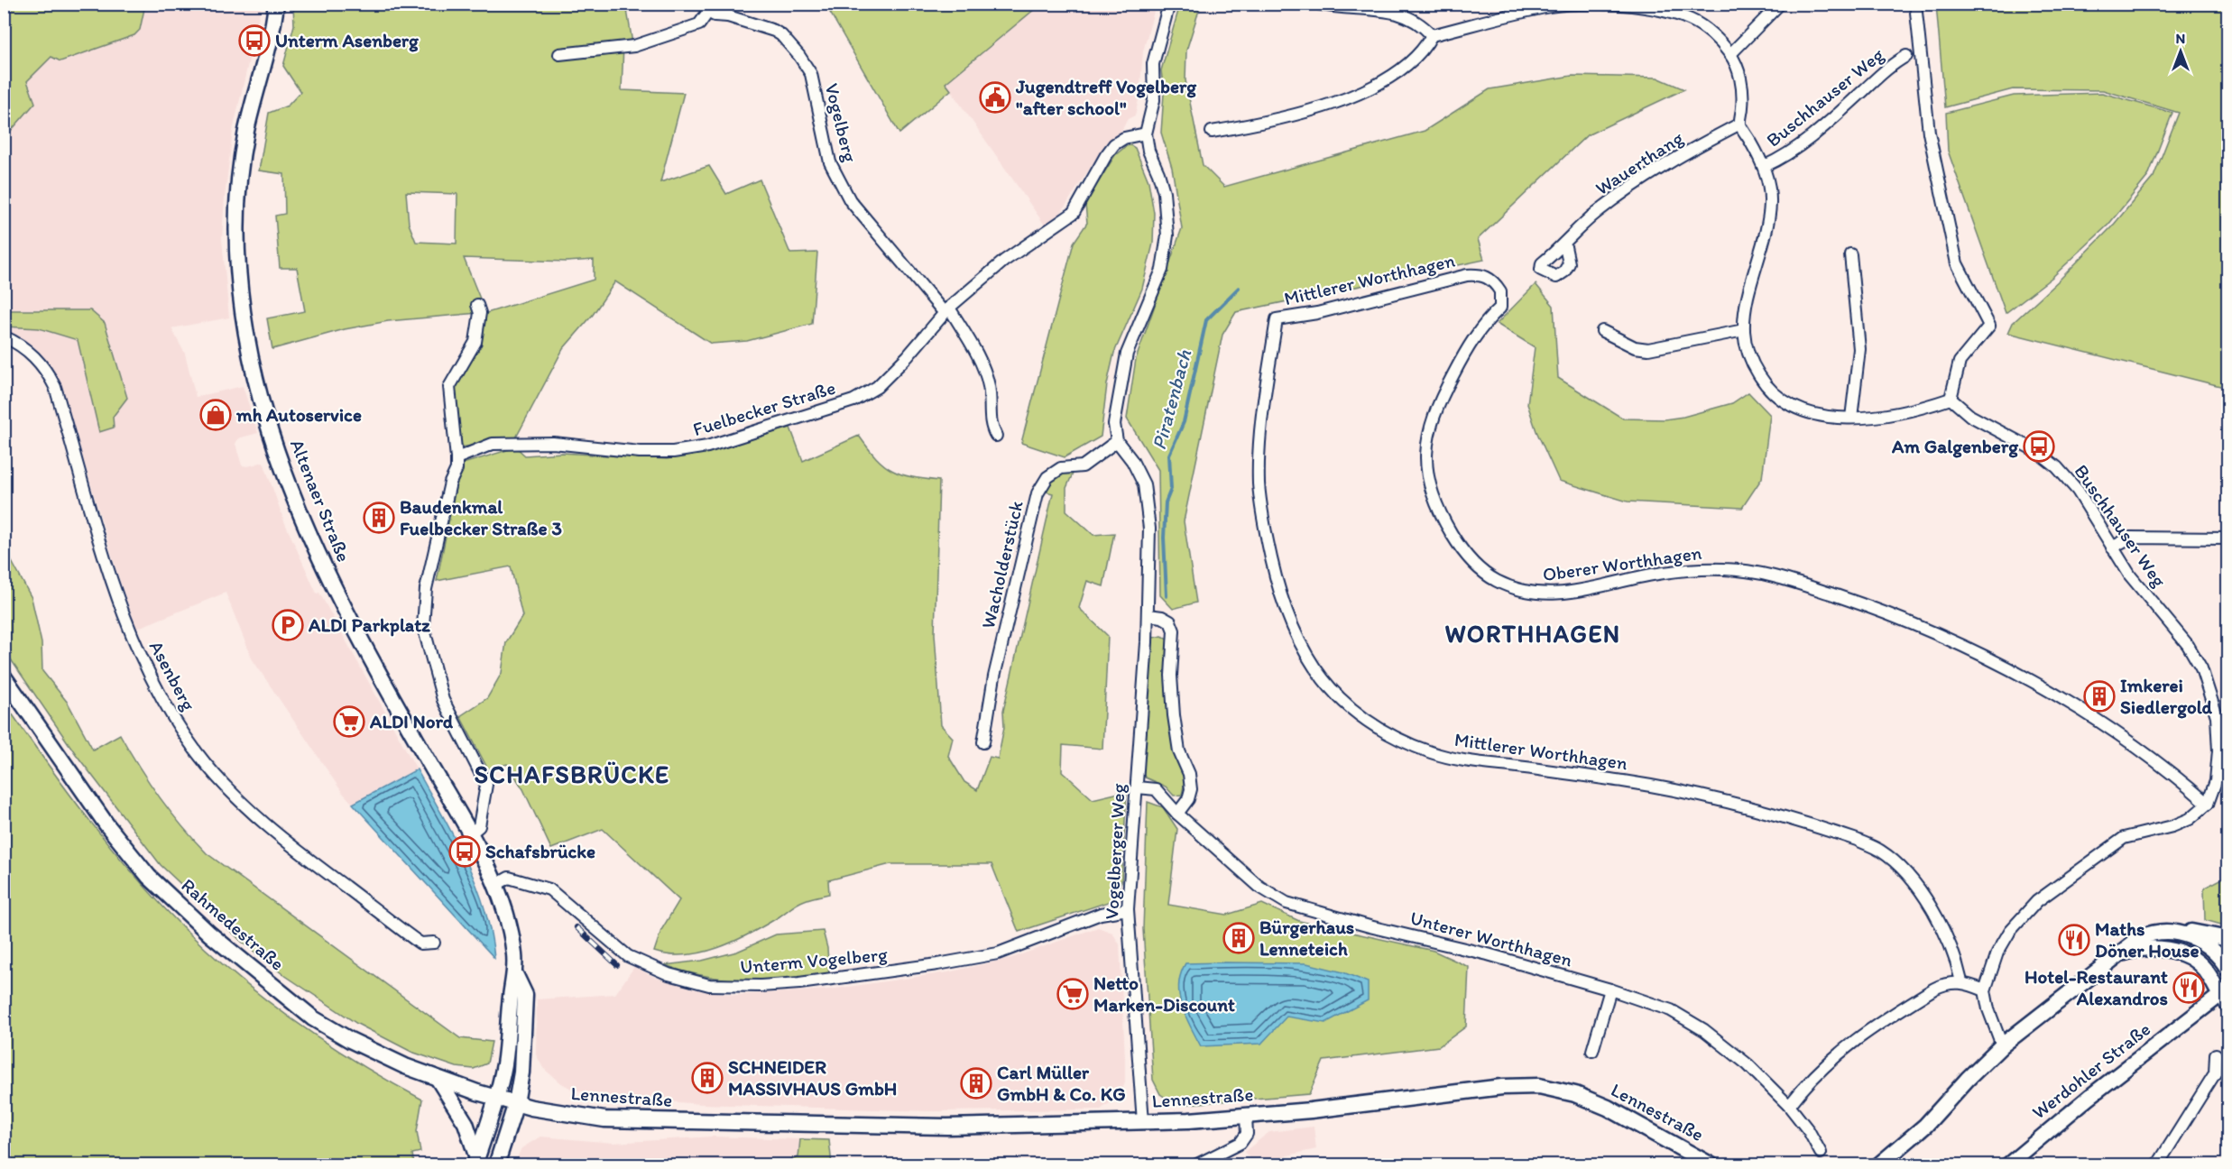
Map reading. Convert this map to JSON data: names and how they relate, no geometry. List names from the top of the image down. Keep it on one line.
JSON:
{"streets":{"main road":["Altenaer Straße","Rahmedestraße","Lennestraße"],"street":["Buschhauser Weg","Vogelberg","Wauerthang","Mittlerer Worthhagen","Fuelbecker Straße","Oberer Worthhagen","Wacholderstück","Asenberg","Vogelberger Weg","Unterer Worthhagen","Unterm Vogelberg","Werdohler Straße"]},"crossings":[["Buschhauser Weg","Wauerthang"],["Buschhauser Weg","Oberer Worthhagen"],["Vogelberg","Fuelbecker Straße"],["Mittlerer Worthhagen","Oberer Worthhagen"],["Altenaer Straße","Rahmedestraße"],["Altenaer Straße","Unterm Vogelberg"],["Altenaer Straße","Lennestraße"],["Wacholderstück","Vogelberger Weg"],["Vogelberger Weg","Unterer Worthhagen"],["Vogelberger Weg","Unterm Vogelberg"],["Vogelberger Weg","Lennestraße"],["Rahmedestraße","Lennestraße"]],"districts":["WORTHHAGEN","SCHAFSBRÜCKE"],"water":["Piratenbach"],"places":{"bus stop":["Unterm Asenberg","Am Galgenberg","Schafsbrücke"],"public building":["Jugendtreff Vogelberg \"after school\""],"shop":["mh Autoservice"],"building":["Baudenkmal Fuelbecker Straße 3","Imkerei Siedlergold","Bürgerhaus Lenneteich","SCHNEIDER MASSIVHAUS GmbH","Carl Müller GmbH & Co. KG"],"parking":["ALDI Parkplatz"],"supermarket":["ALDI Nord","Netto Marken-Discount"],"restaurant":["Maths Döner House","Hotel-Restaurant Alexandros"]},"north":"top"}
